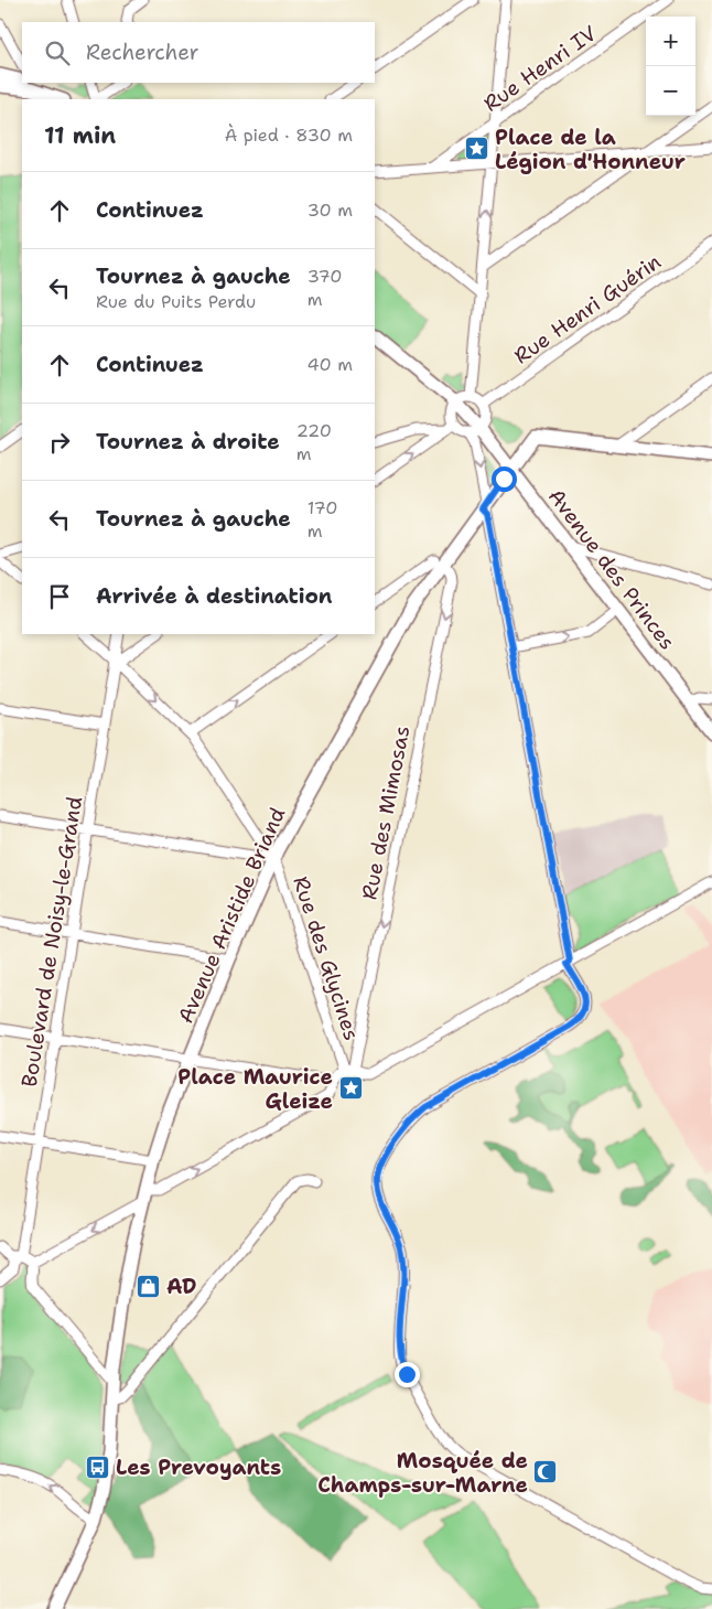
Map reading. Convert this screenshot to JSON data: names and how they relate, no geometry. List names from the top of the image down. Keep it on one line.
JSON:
{"streets":{"street":["Rue Henri IV","Rue Henri Guérin","Avenue des Princes","Rue des Mimosas","Avenue Aristide Briand","Boulevard de Noisy-le-Grand","Rue des Glycines"]},"crossings":[["Avenue des Princes","Avenue Aristide Briand"],["Rue des Mimosas","Avenue Aristide Briand"],["Rue des Mimosas","Rue des Glycines"],["Avenue Aristide Briand","Rue des Glycines"],["Boulevard de Noisy-le-Grand","Rue des Glycines"]],"places":{"place":["Place de la Légion d'Honneur","Place Maurice Gleize"],"shop":["AD"],"bus stop":["Les Prevoyants"],"mosque":["Mosquée de Champs-sur-Marne"]},"page":{"map_buttons":["+","−"],"search":"Rechercher","heading":["11 min","À pied · 830 m"],"list":[["Continuez","30 m"],["Tournez à gauche","Rue du Puits Perdu","370 m"],["Continuez","40 m"],["Tournez à droite","220 m"],["Tournez à gauche","170 m"],"Arrivée à destination"]}}
